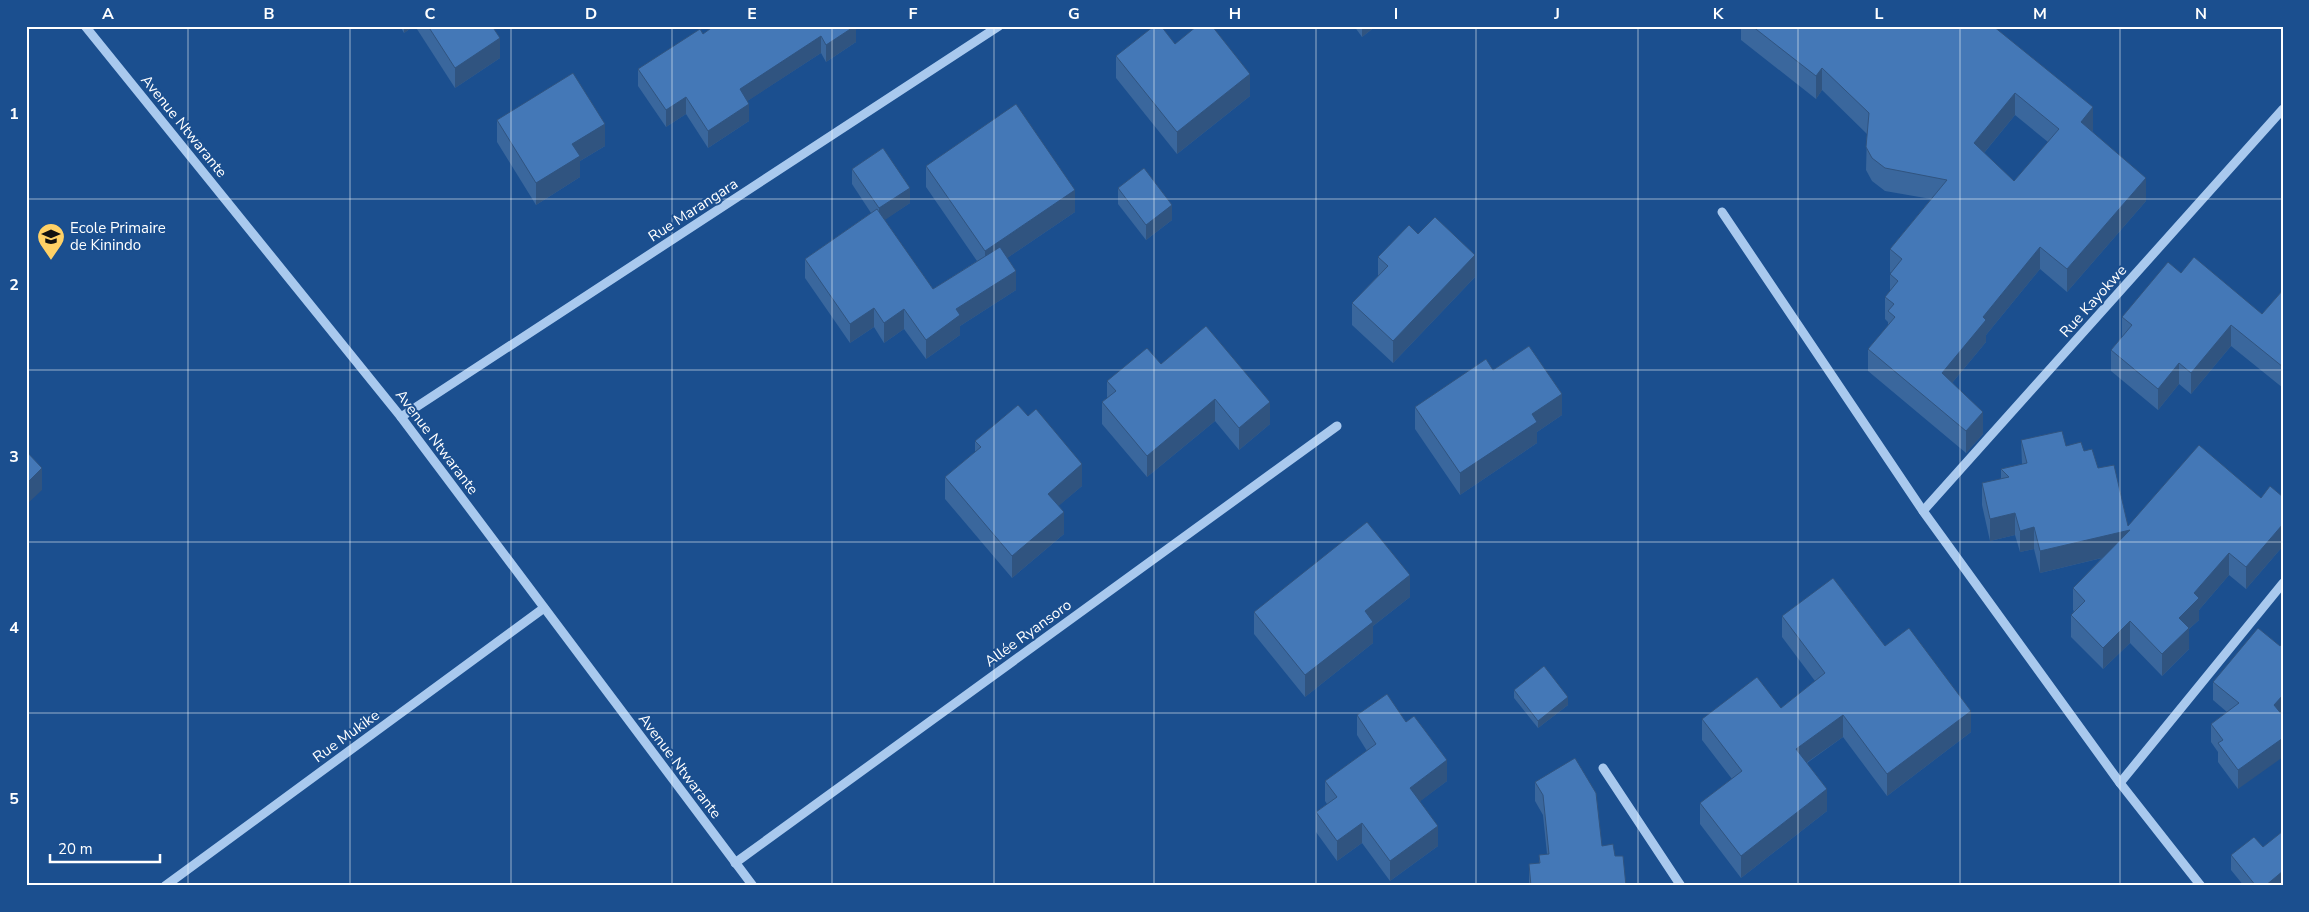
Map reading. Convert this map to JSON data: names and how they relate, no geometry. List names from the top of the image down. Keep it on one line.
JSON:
{"streets":{"street":["Avenue Ntwarante","Rue Marangara","Rue Kayokwe","Allée Ryansoro","Rue Mukike"]},"crossings":[["Avenue Ntwarante","Rue Marangara"],["Avenue Ntwarante","Allée Ryansoro"],["Avenue Ntwarante","Rue Mukike"]],"places":{"school or university":["Ecole Primaire de Kinindo"]},"scale_bar":"20 m","grid":{"columns":["A","B","C","D","E","F","G","H","I","J","K","L","M","N"],"rows":["1","2","3","4","5"]}}
